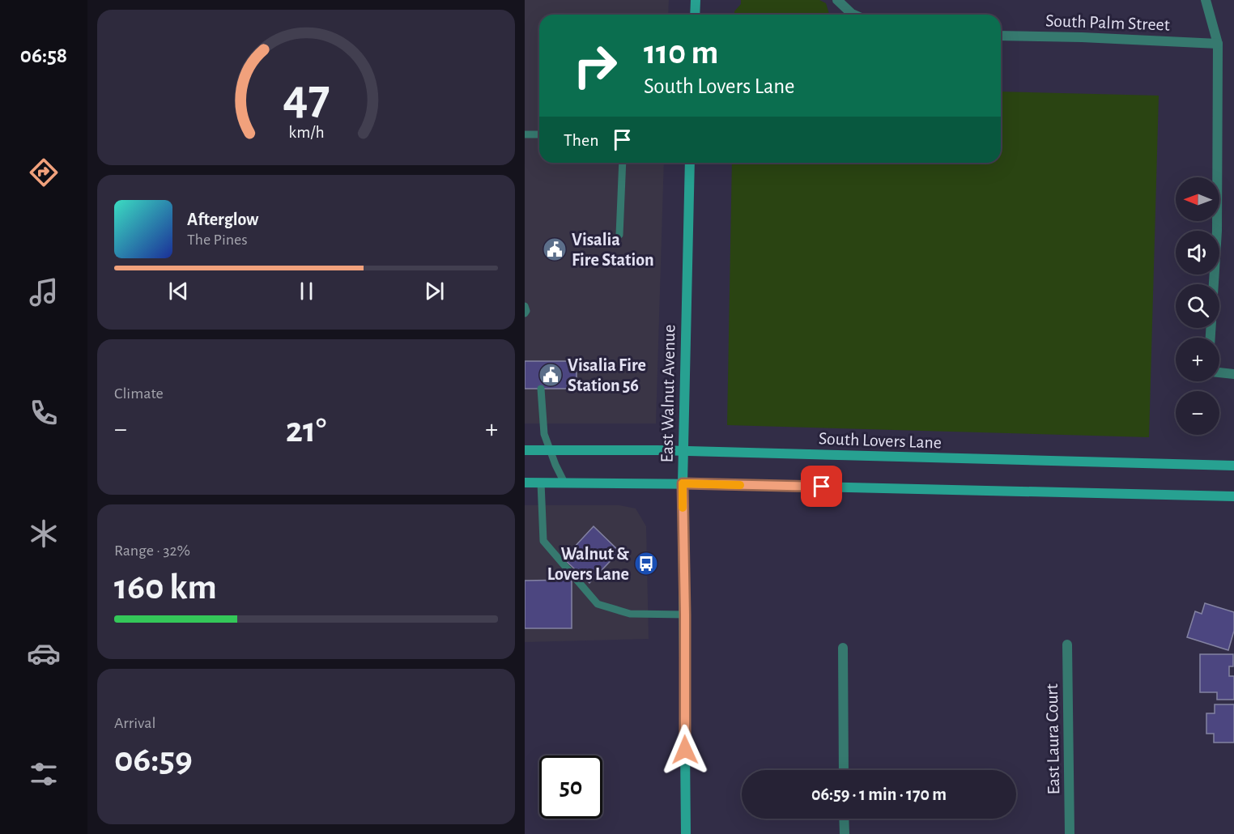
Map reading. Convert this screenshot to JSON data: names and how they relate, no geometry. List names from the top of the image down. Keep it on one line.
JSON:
{"streets":{"main road":["East Walnut Avenue","South Lovers Lane"],"street":["South Palm Street","East Laura Court"]},"crossings":[["East Walnut Avenue","South Lovers Lane"]],"places":{"public building":["Visalia Fire Station","Visalia Fire Station 56"],"bus stop":["Walnut & Lovers Lane"]},"north":"left","page":{"tabs":"06:58","turn":["110 m","South Lovers Lane"],"then":"Then","map_buttons":["+","−"],"song":["Afterglow","The Pines"],"tile":["Climate",["Range · 32%","160 km"],["Arrival","06:59"]],"heat":["−","21°","+"],"limit":"50","trip":"06:59 · 1 min · 170 m","gauge":["47","km/h"]}}
